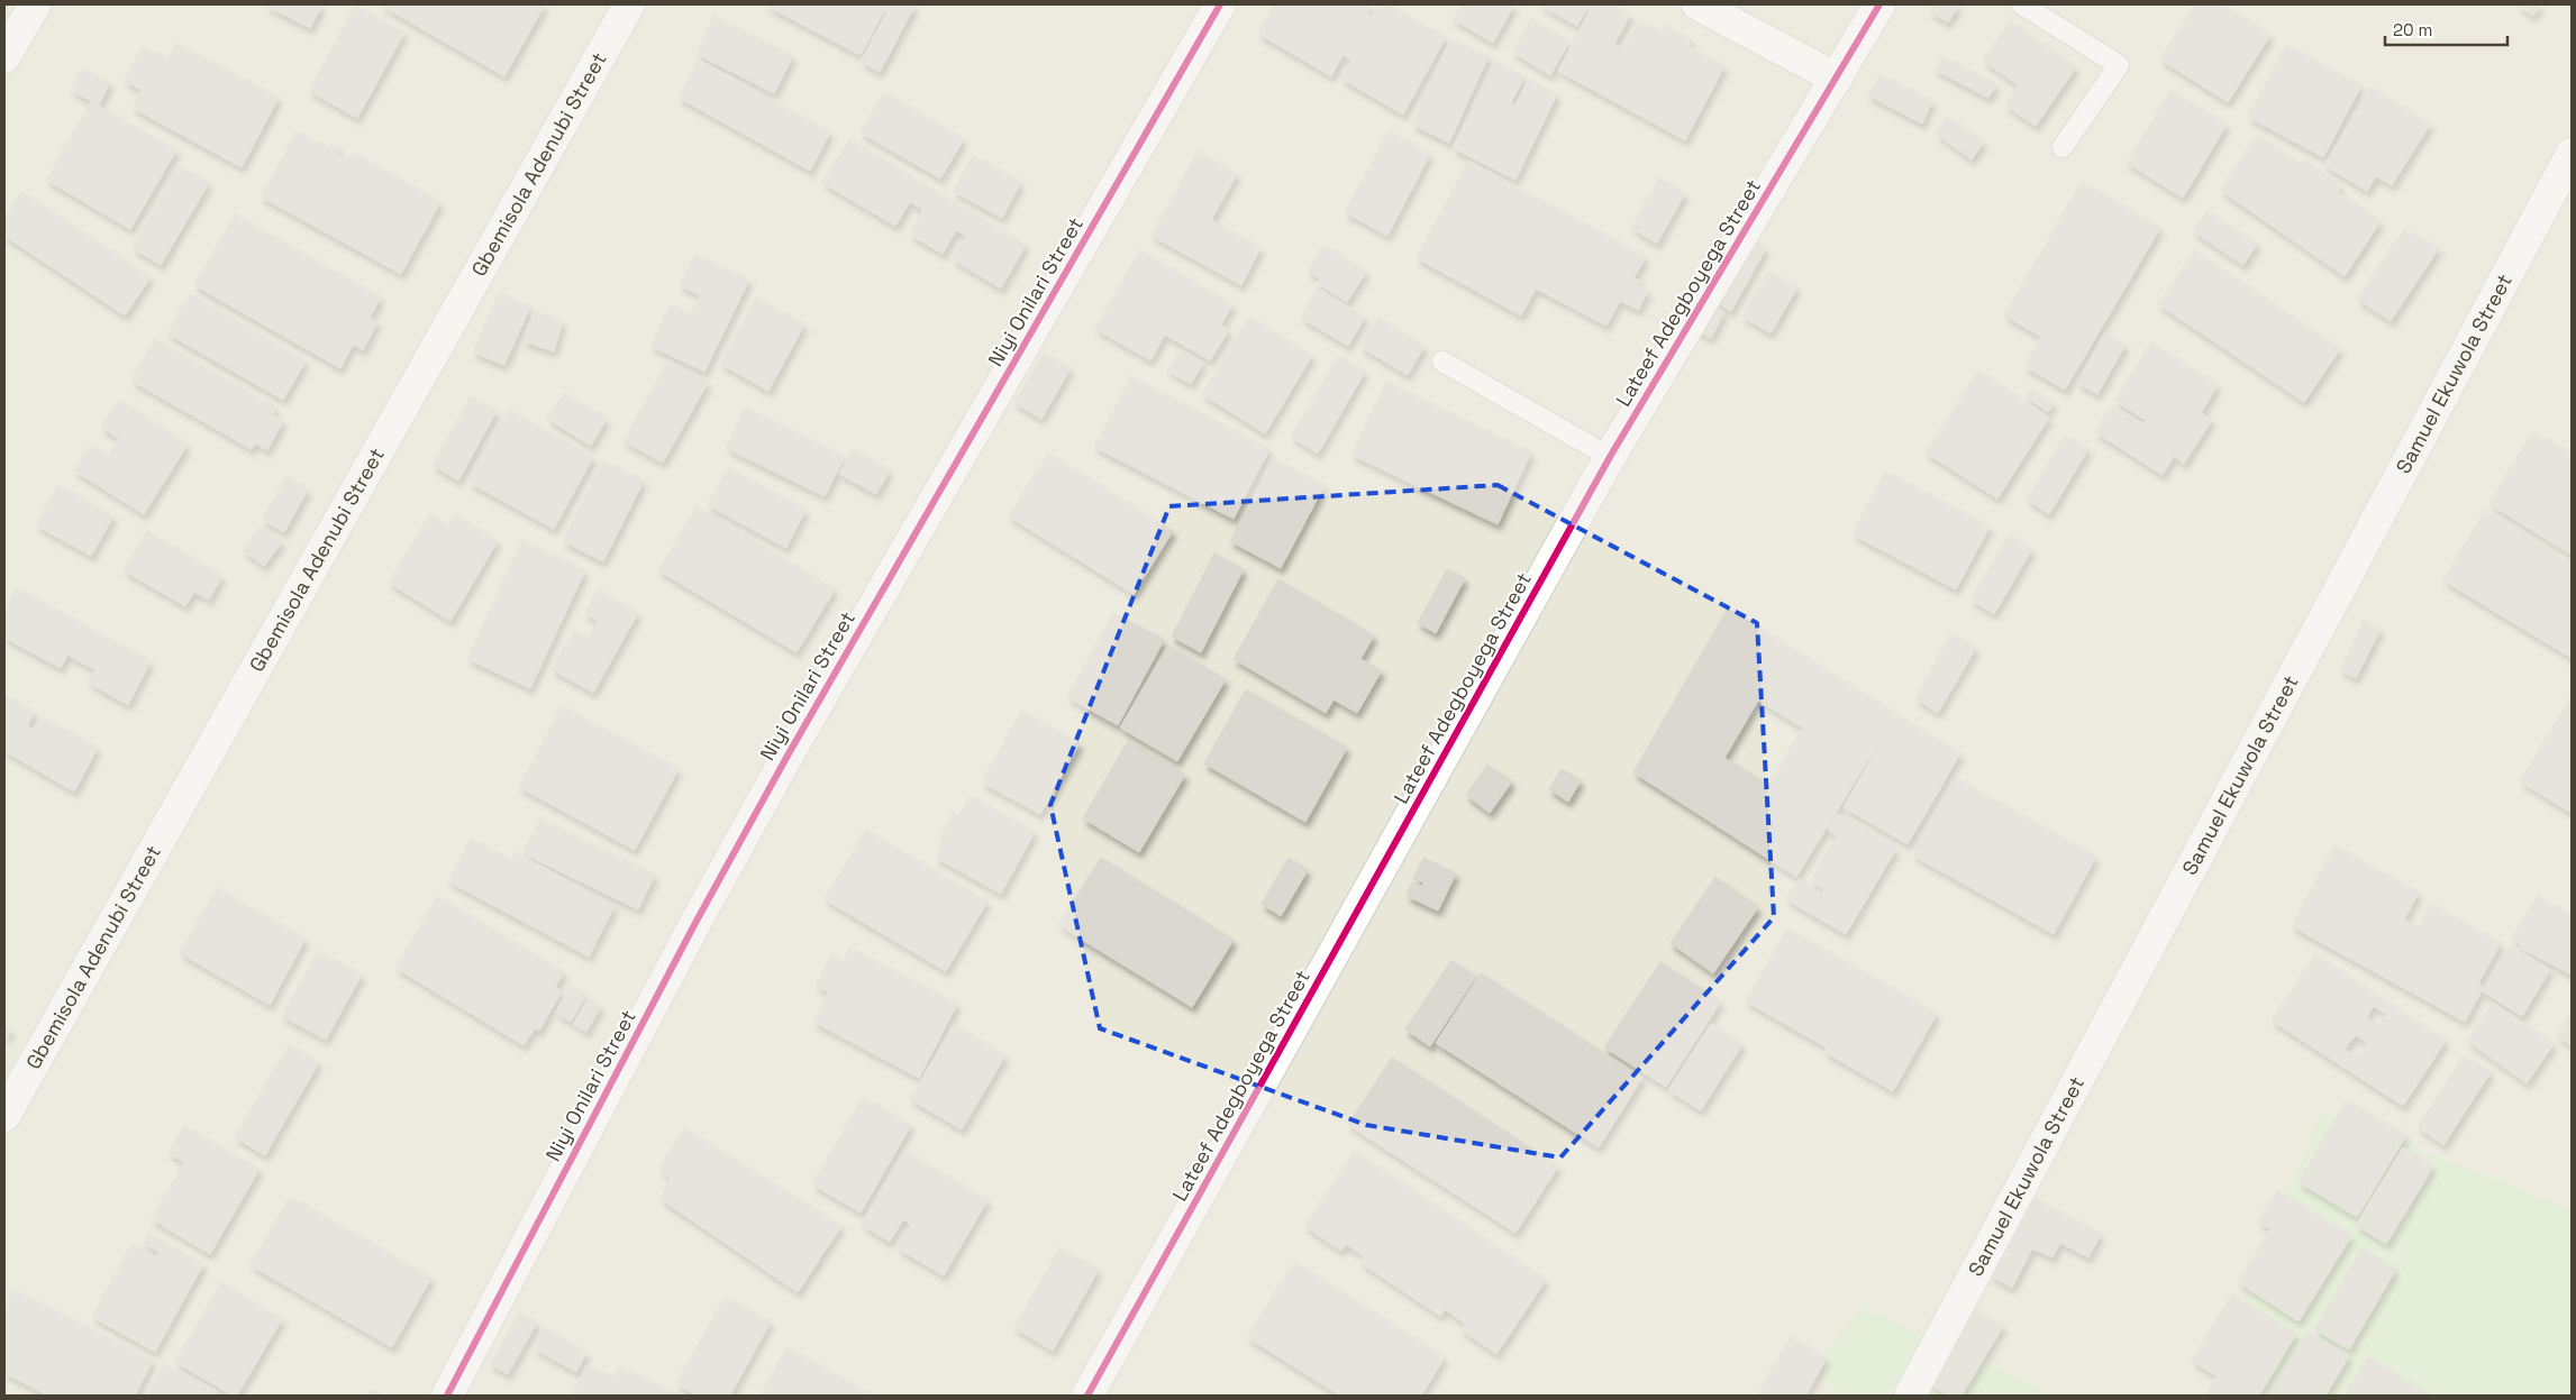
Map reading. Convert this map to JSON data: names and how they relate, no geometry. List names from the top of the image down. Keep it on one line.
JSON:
{"streets":{"street":["Gbemisola Adenubi Street","Niyi Onilari Street","Lateef Adegboyega Street","Samuel Ekuwola Street"]},"scale_bar":"20 m"}
